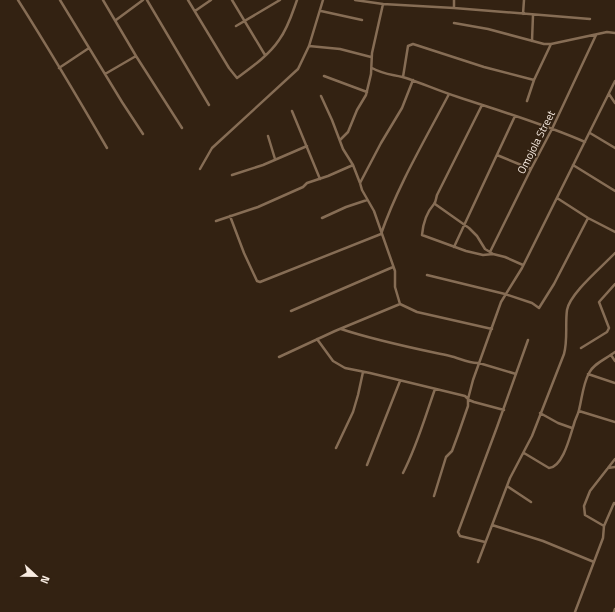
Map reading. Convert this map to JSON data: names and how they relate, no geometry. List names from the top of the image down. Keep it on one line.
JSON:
{"streets":{"street":["Omojola Street"]},"north":"right"}
